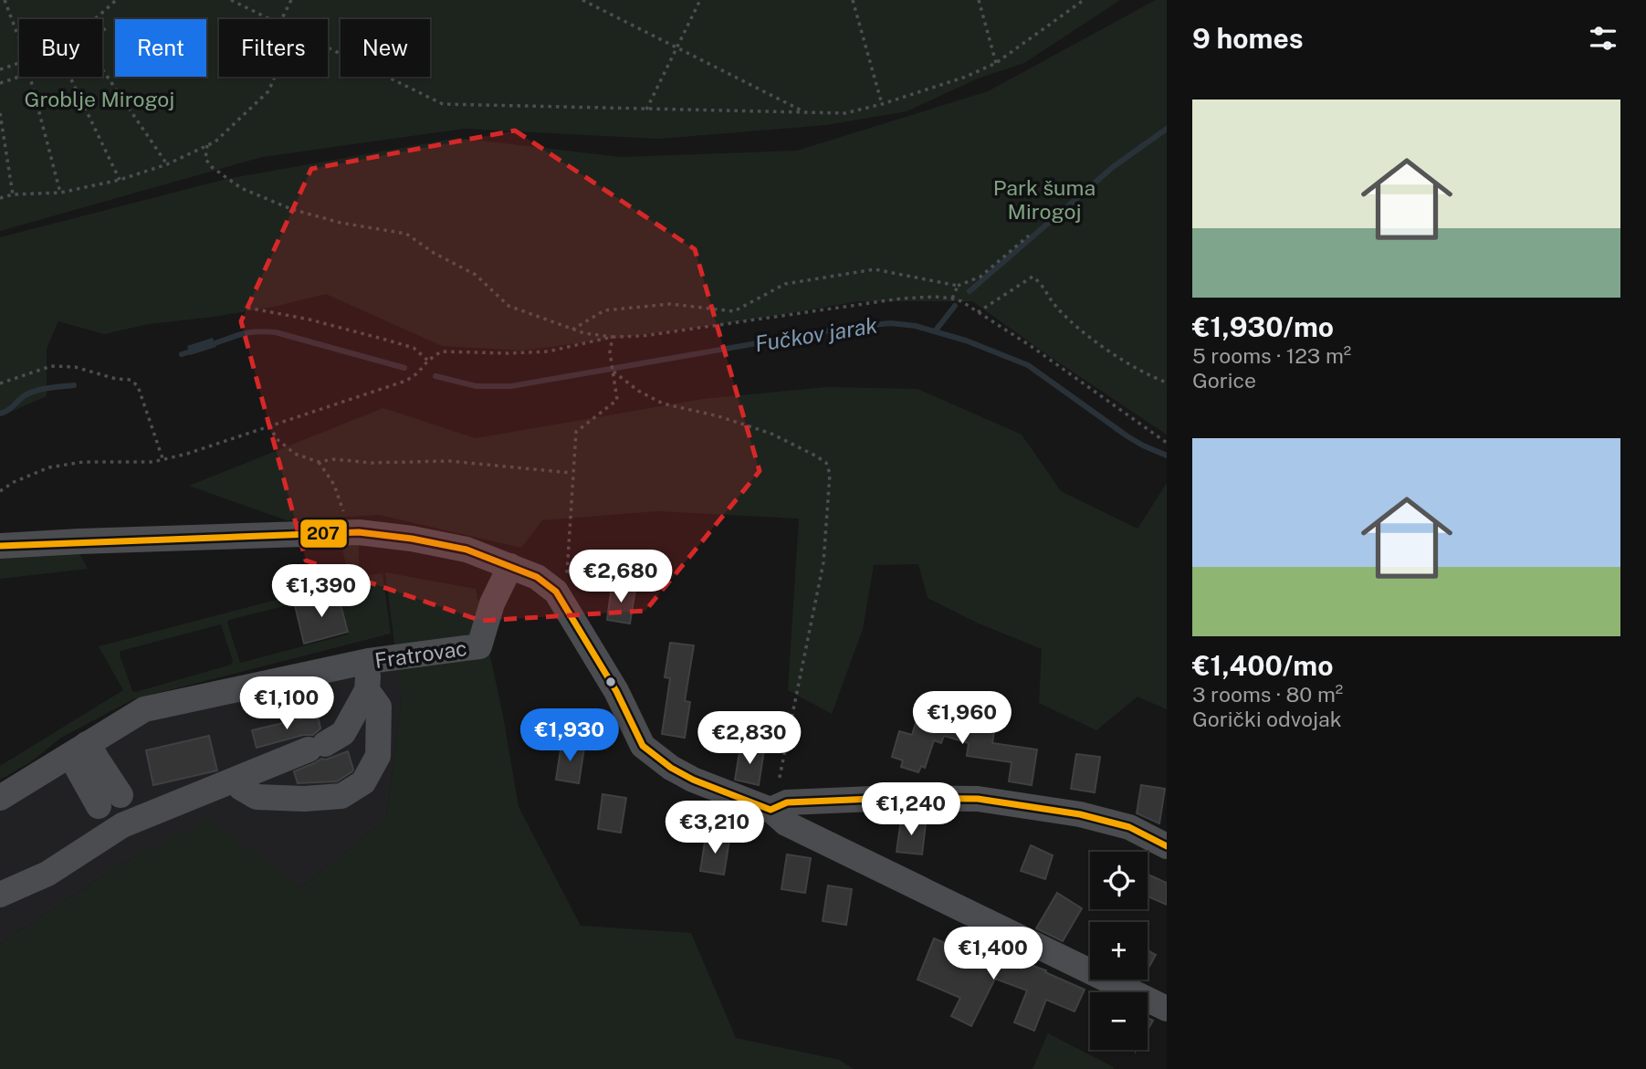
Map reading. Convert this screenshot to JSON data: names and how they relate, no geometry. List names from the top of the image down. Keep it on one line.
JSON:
{"streets":{"street":["Fratrovac"]},"water":["Fučkov jarak"],"parks":["Groblje Mirogoj","Park šuma Mirogoj"],"lines":["transit line 207"],"page":{"heading":"9 homes","chip":["Buy","Rent","Filters","New"],"list":[{"name":"€1,930/mo","note":"5 rooms · 123 m² · Gorice"},{"name":"€1,400/mo","note":"3 rooms · 80 m² · Gorički odvojak"}],"price":["€2,680","€1,390","€1,100","€1,960","€1,930","€2,830","€1,240","€3,210","€1,400"],"map_buttons":["+","−"]}}
